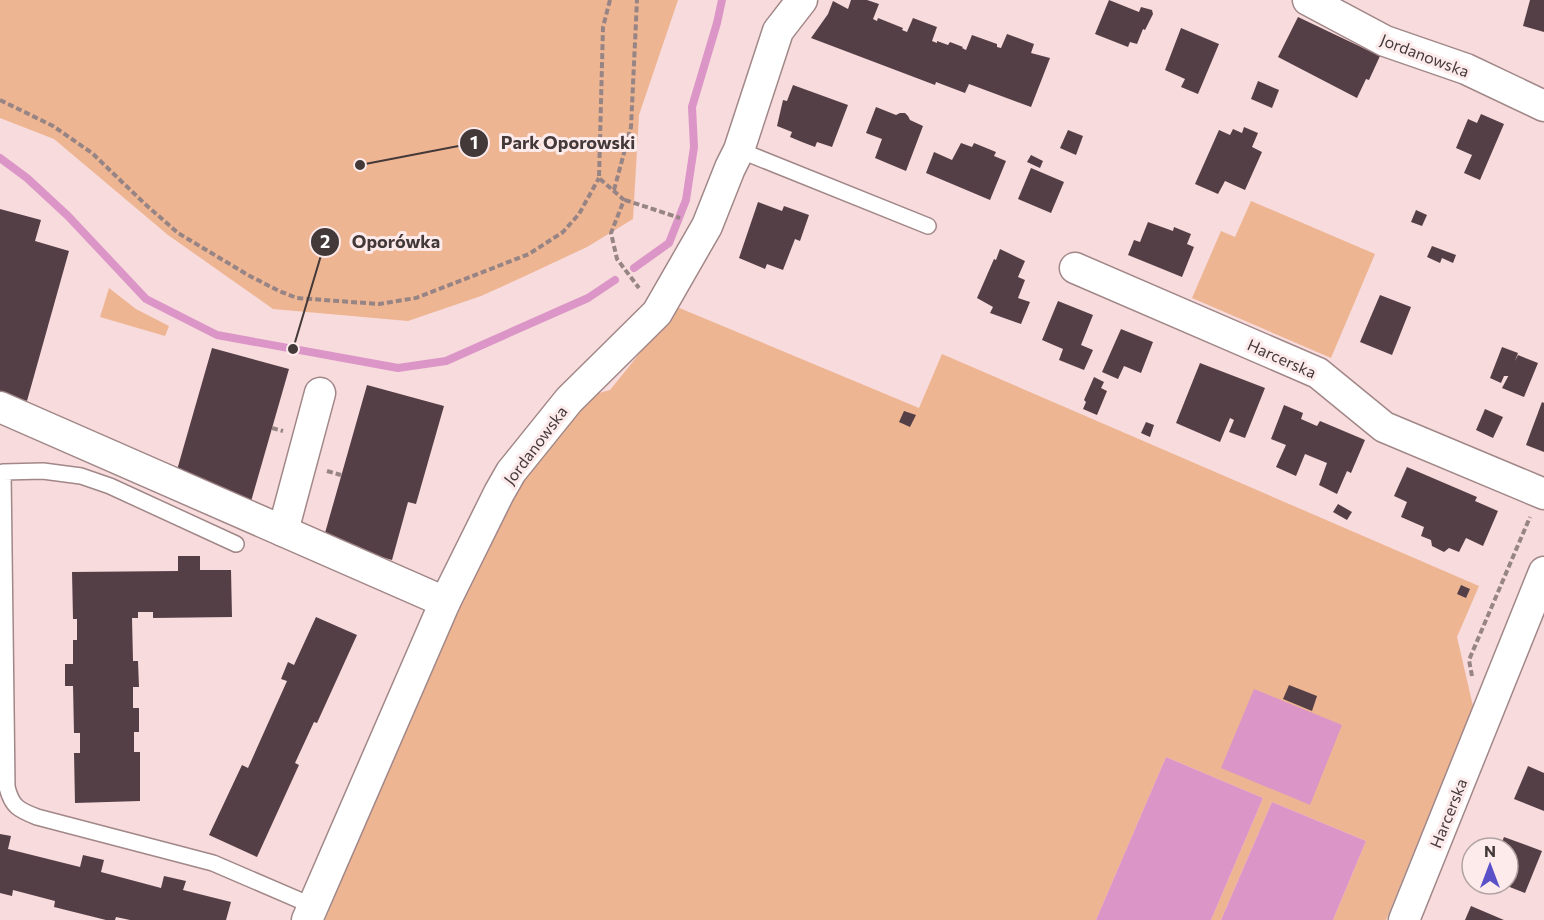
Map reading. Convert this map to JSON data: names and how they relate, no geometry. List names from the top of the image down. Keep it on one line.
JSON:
{"streets":{"street":["Jordanowska","Harcerska"]},"places":["Park Oporowski","Oporówka"],"north":"top"}
